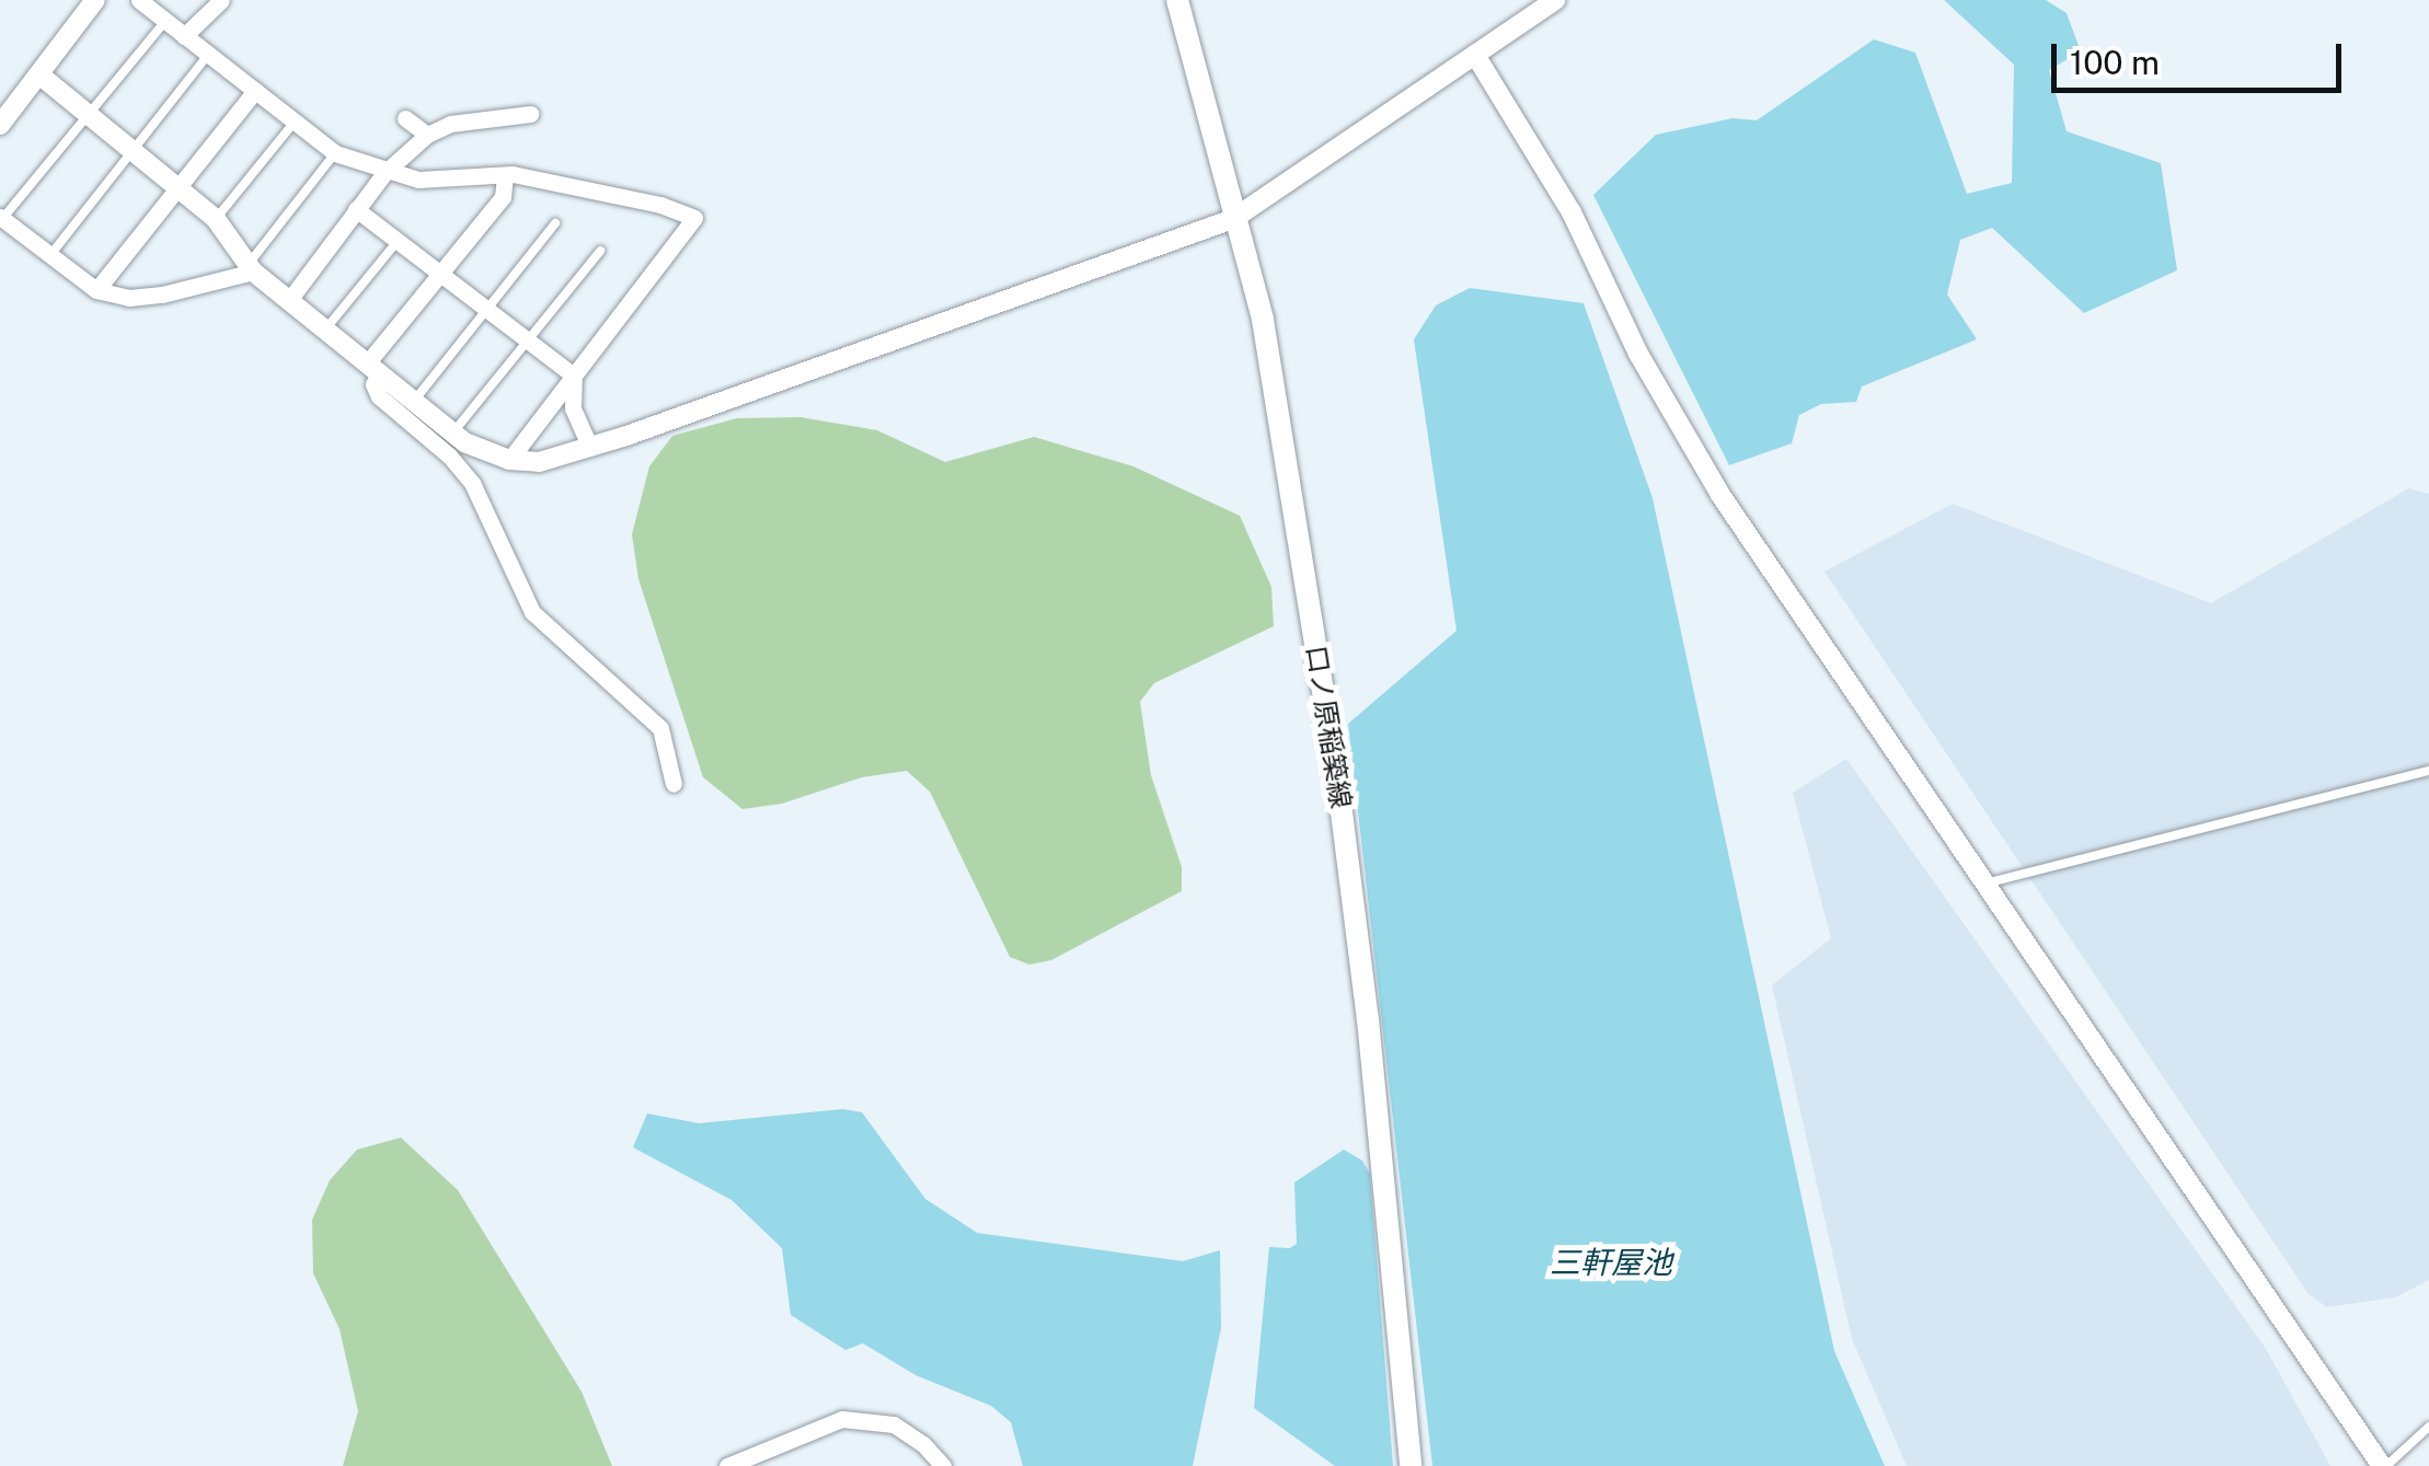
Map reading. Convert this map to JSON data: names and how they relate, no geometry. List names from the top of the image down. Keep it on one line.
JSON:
{"streets":{"main road":["口ノ原稲築線"]},"water":["三軒屋池"],"scale_bar":"100 m"}
